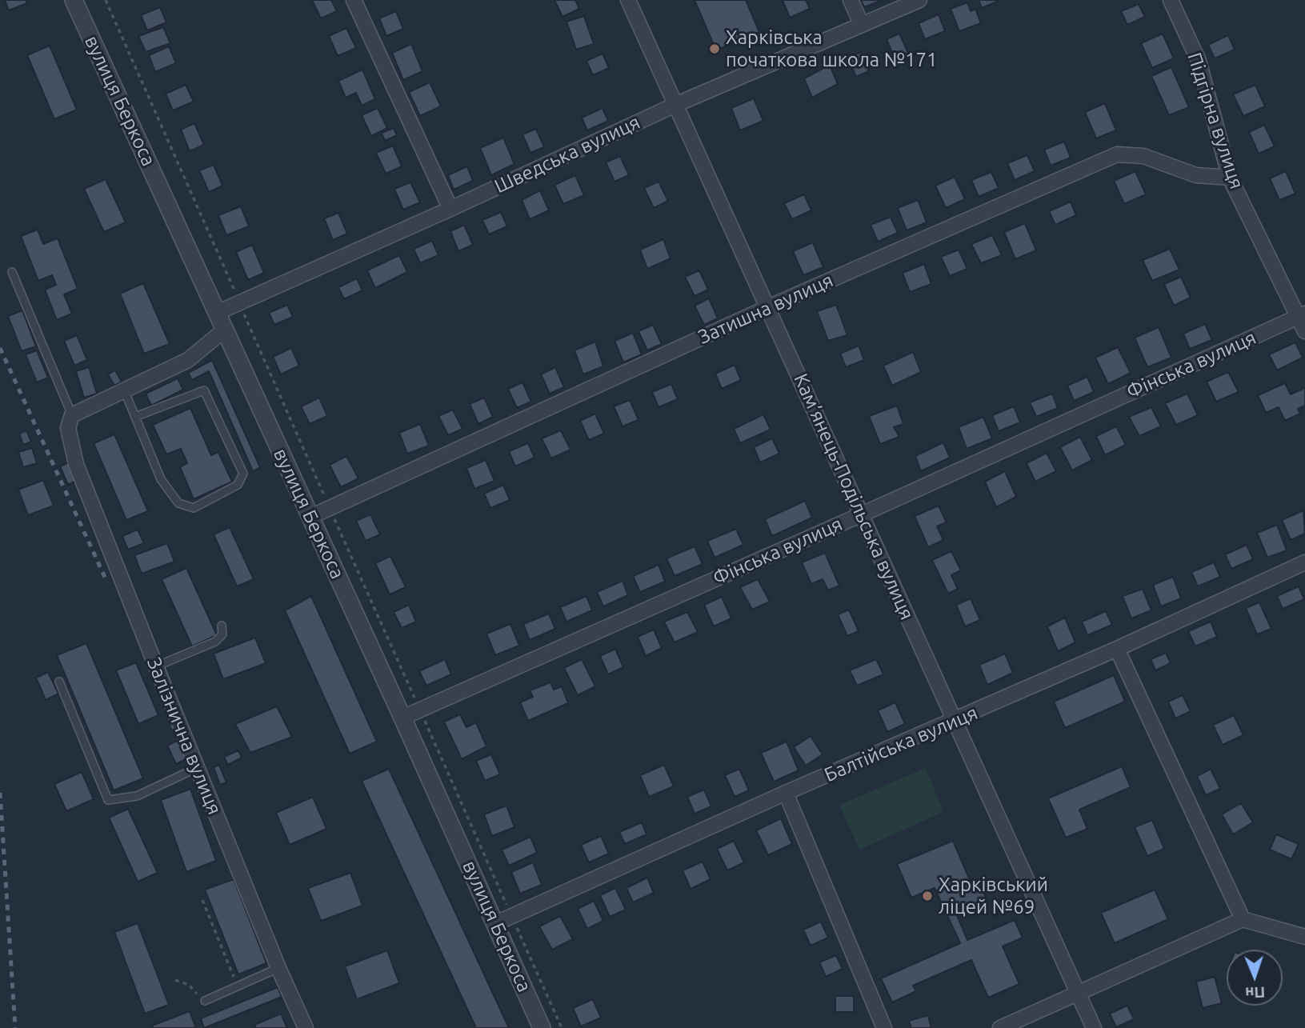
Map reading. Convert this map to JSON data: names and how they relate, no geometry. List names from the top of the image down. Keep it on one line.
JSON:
{"streets":{"street":["вулиця Беркоса","Підгірна вулиця","Шведська вулиця","Затишна вулиця","Фінська вулиця","Кам’янець-Подільська вулиця","Залізнична вулиця","Балтійська вулиця"]},"crossings":[["вулиця Беркоса","Шведська вулиця"],["вулиця Беркоса","Затишна вулиця"],["вулиця Беркоса","Фінська вулиця"],["вулиця Беркоса","Балтійська вулиця"],["Підгірна вулиця","Затишна вулиця"],["Підгірна вулиця","Фінська вулиця"],["Шведська вулиця","Кам’янець-Подільська вулиця"],["Затишна вулиця","Кам’янець-Подільська вулиця"],["Фінська вулиця","Кам’янець-Подільська вулиця"],["Кам’янець-Подільська вулиця","Балтійська вулиця"]],"places":["Харківська початкова школа №171","Харківський ліцей №69"],"north":"bottom"}
